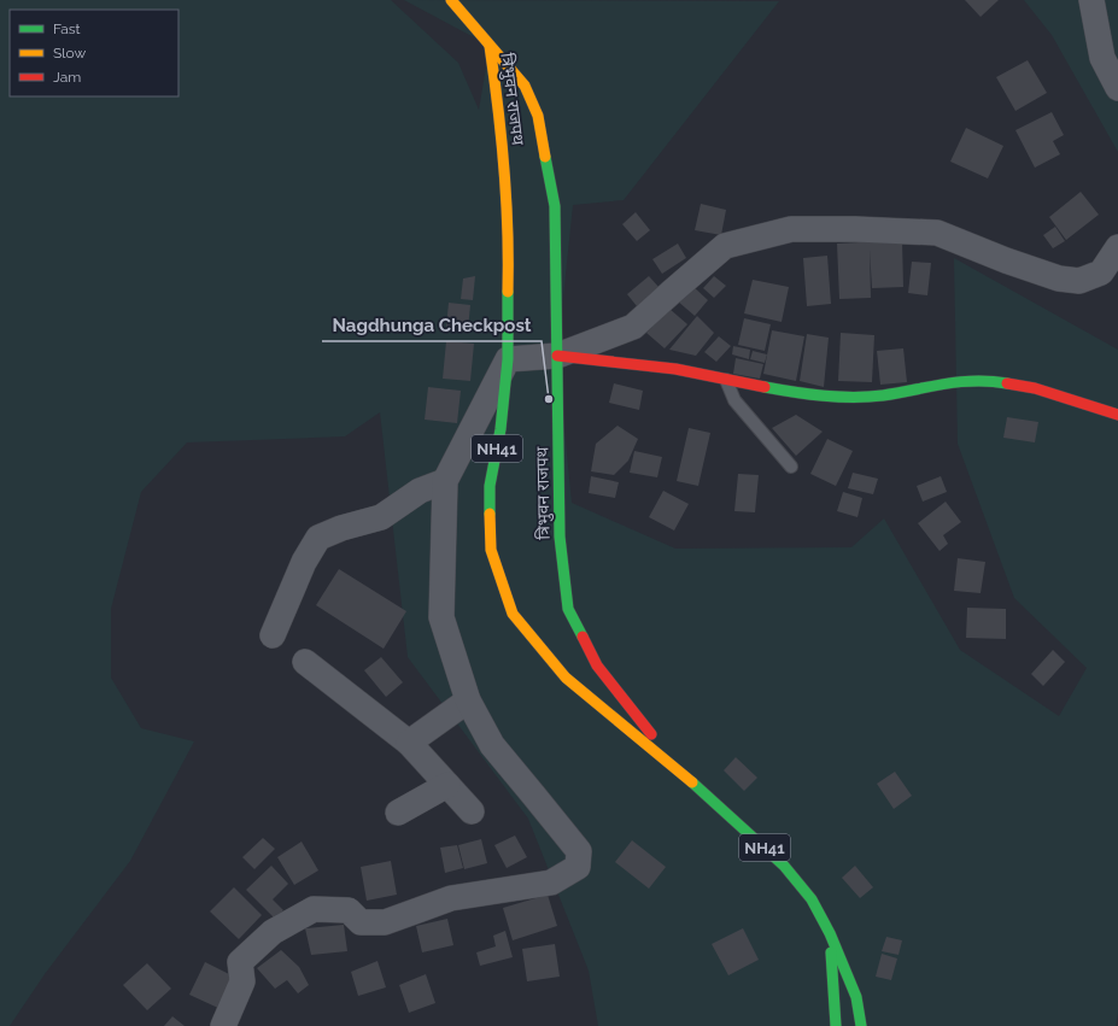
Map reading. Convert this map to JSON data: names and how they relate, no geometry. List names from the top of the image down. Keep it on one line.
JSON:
{"streets":{"main road":["त्रिभुवन राजपथ","NH41"]},"crossings":[["त्रिभुवन राजपथ","NH41"]],"places":["Nagdhunga Checkpost"],"legend":["Fast","Slow","Jam"]}
